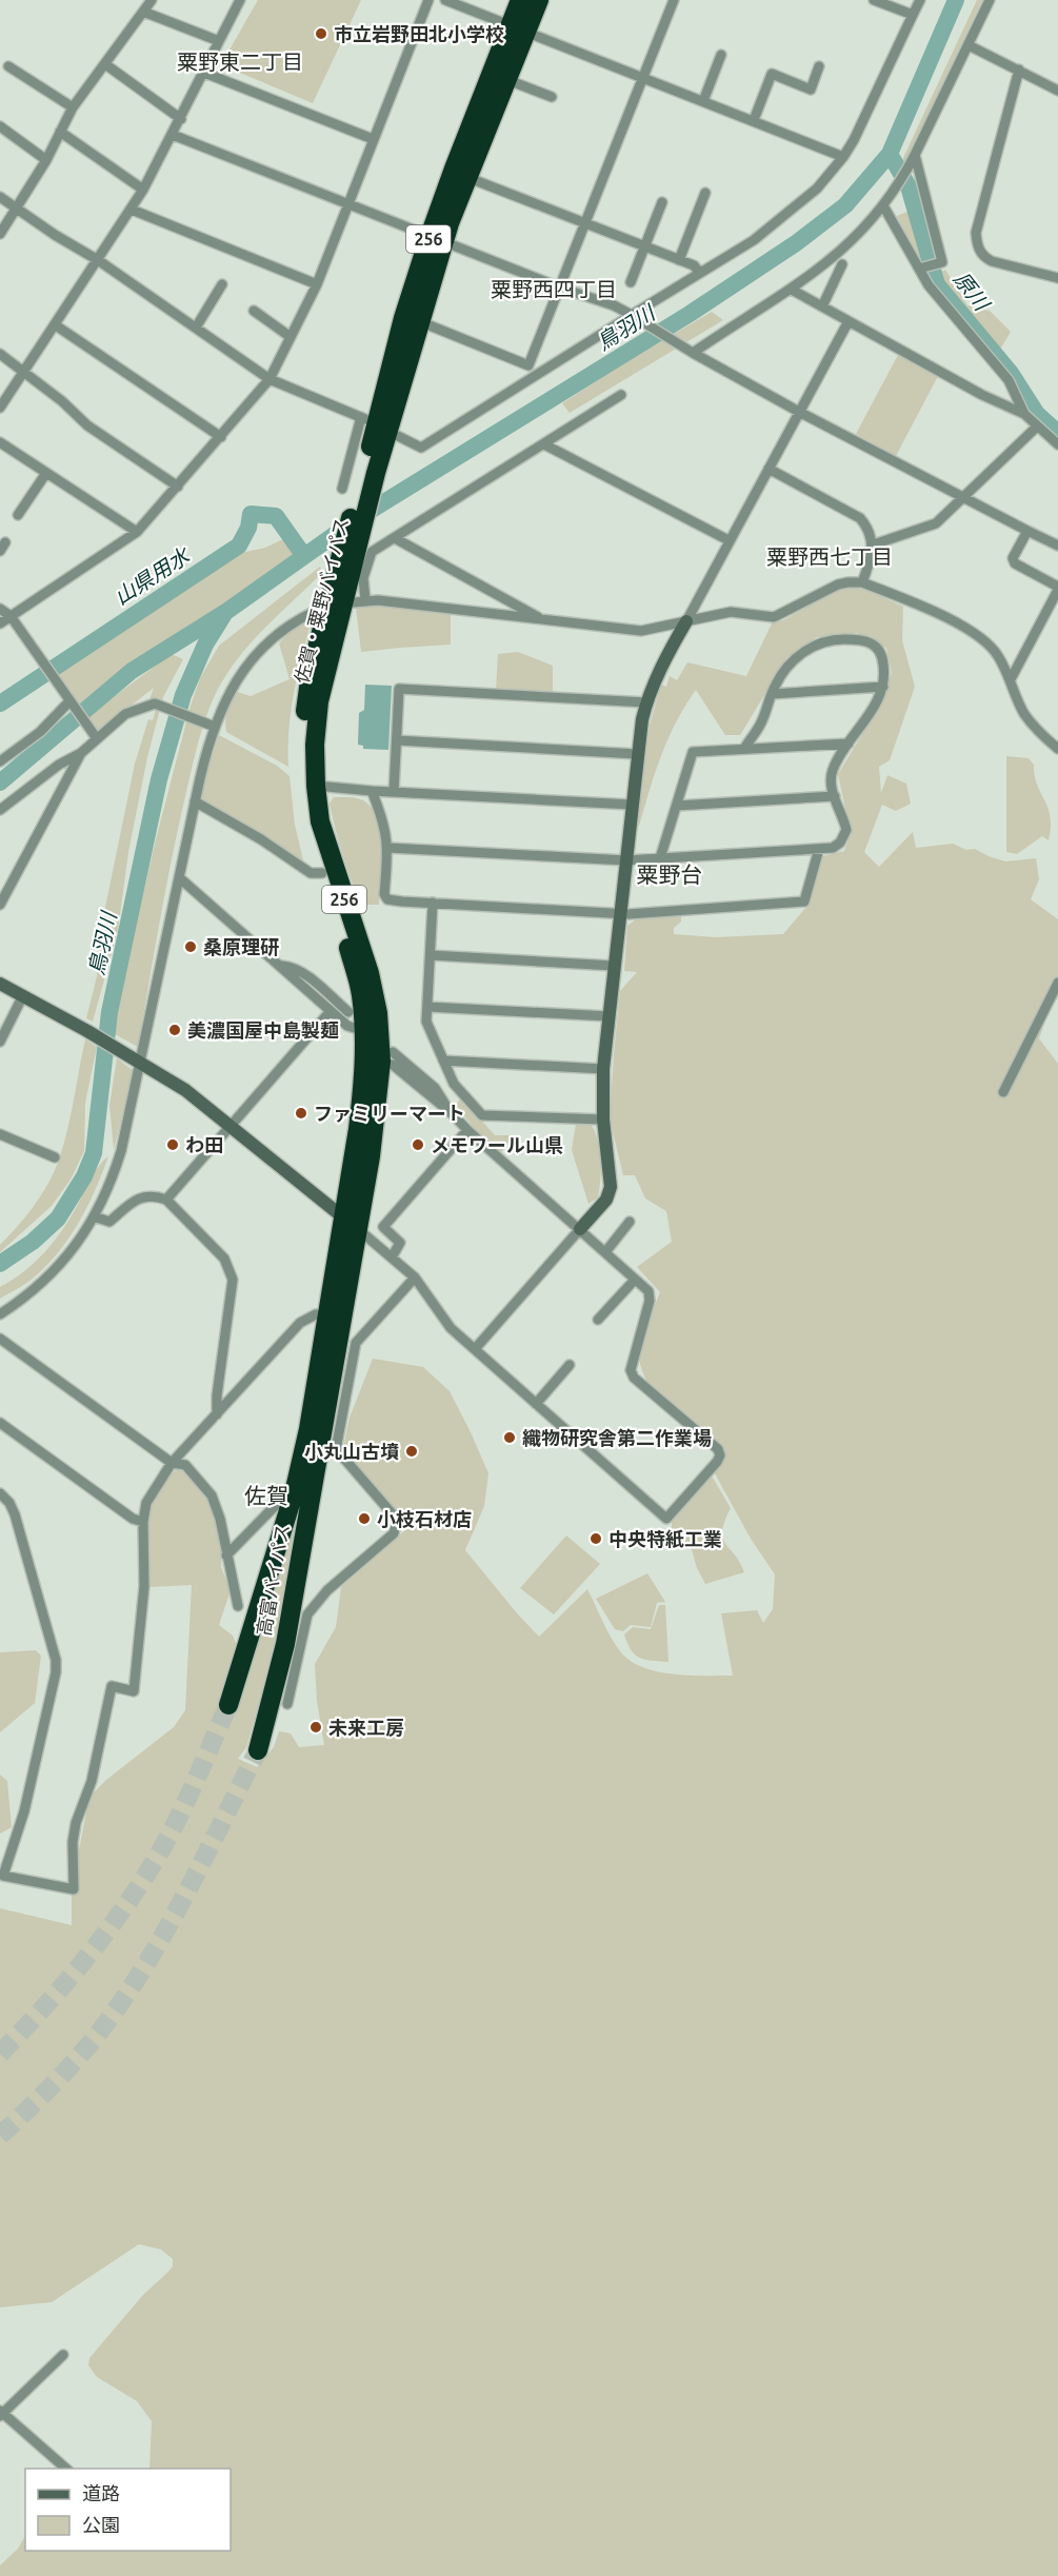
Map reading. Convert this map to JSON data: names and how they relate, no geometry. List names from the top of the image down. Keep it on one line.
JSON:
{"streets":{"highway":["256","佐賀・粟野バイパス","高富バイパス"]},"crossings":[["佐賀・粟野バイパス","高富バイパス"]],"districts":["粟野東二丁目","粟野西四丁目","粟野西七丁目","粟野台","佐賀"],"water":["原川","鳥羽川","山県用水"],"places":["市立岩野田北小学校","桑原理研","美濃国屋中島製麺","ファミリーマート","わ田","メモワール山県","織物研究舎第二作業場","小丸山古墳","小枝石材店","中央特紙工業","未来工房"],"legend":["道路","公園"]}
